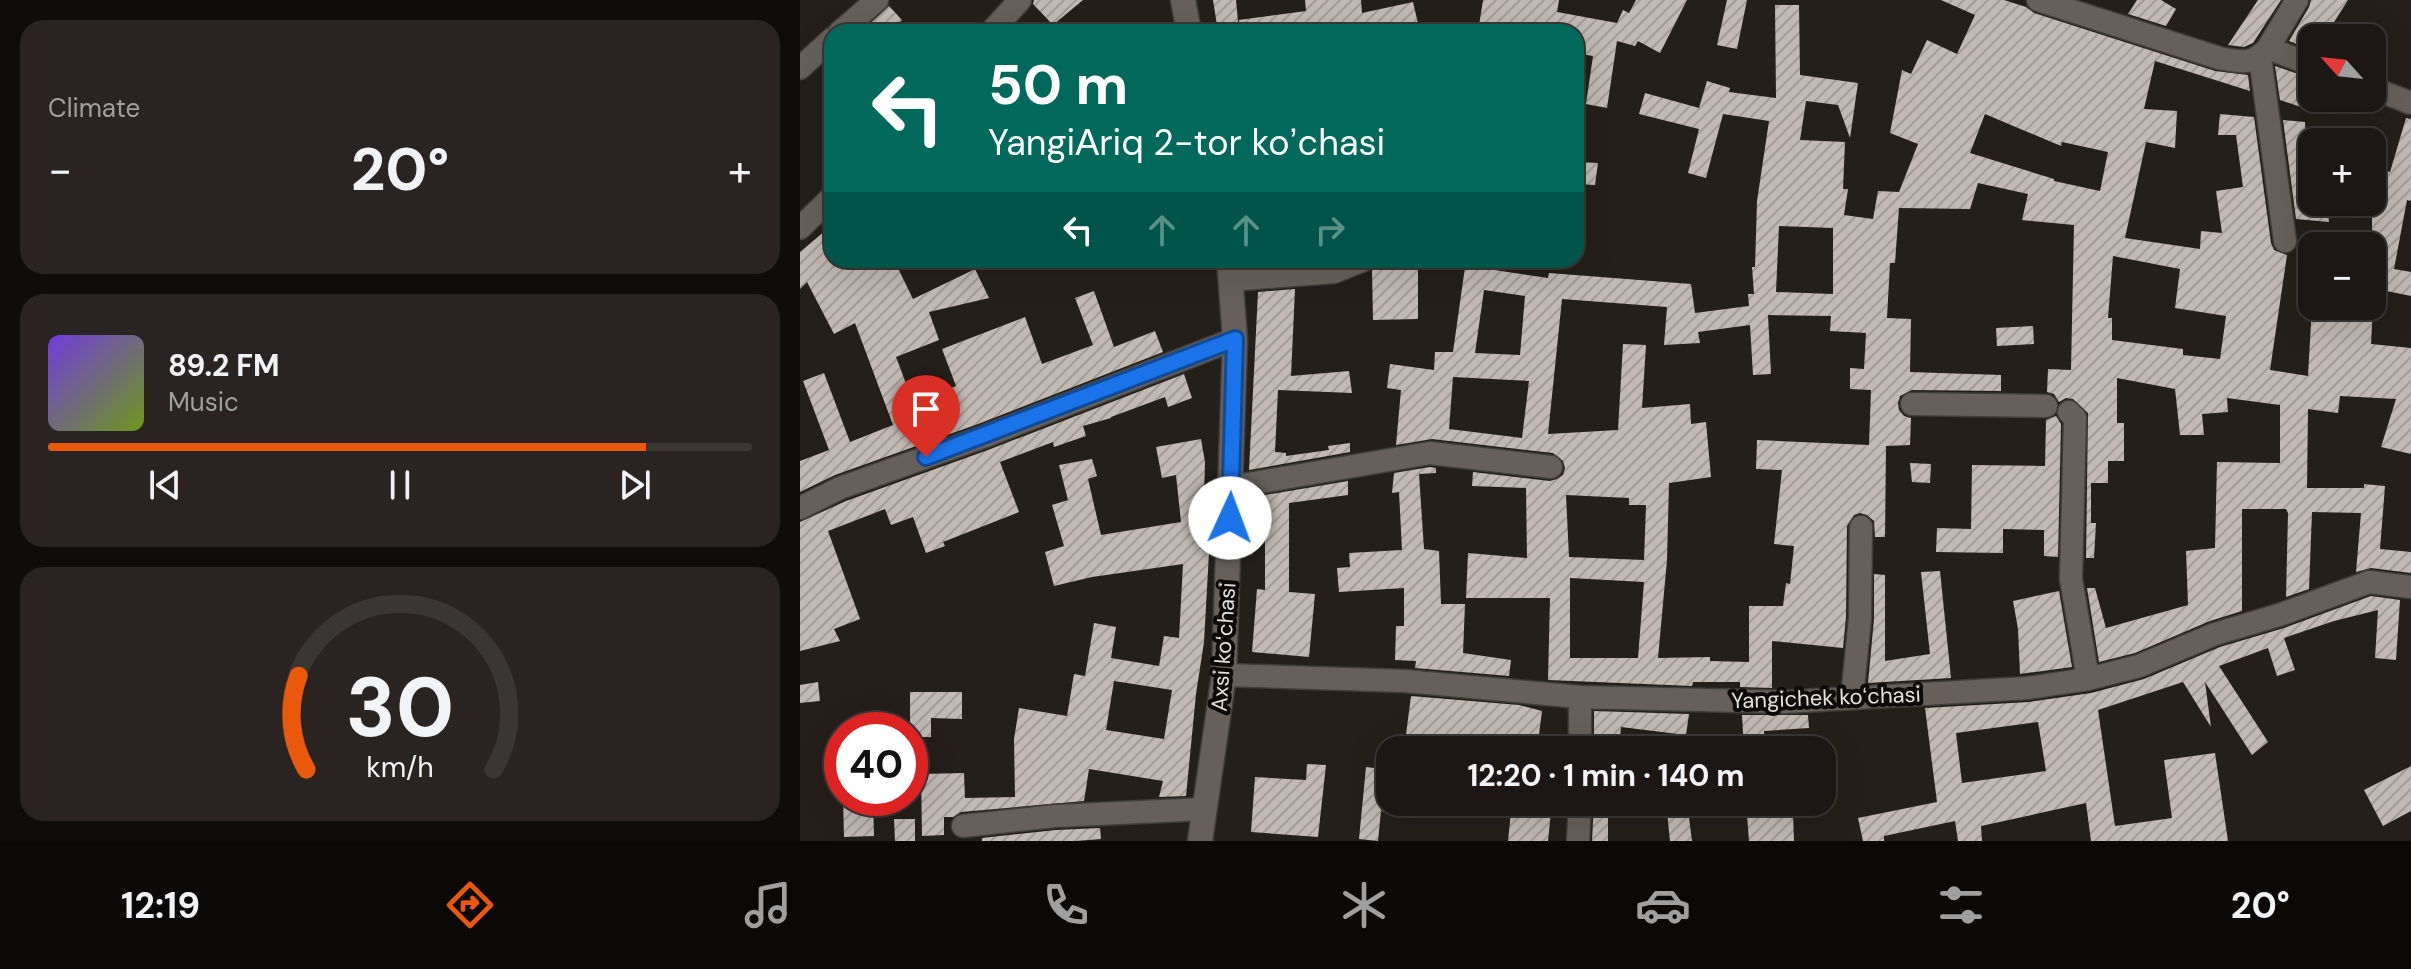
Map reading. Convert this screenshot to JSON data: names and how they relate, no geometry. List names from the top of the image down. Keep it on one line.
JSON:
{"streets":{"street":["Axsi koʻchasi","Yangichek koʻchasi"]},"crossings":[["Axsi koʻchasi","Yangichek koʻchasi"]],"north":"top left","page":{"tile":"Climate","map_buttons":["+","−"],"turn":["50 m","YangiАriq 2-tor koʼchasi"],"heat":["−","20°","+"],"song":["89.2 FM","Music"],"limit":"40","trip":"12:20 · 1 min · 140 m","tabs":["12:19","20°"],"gauge":["30","km/h"]}}
